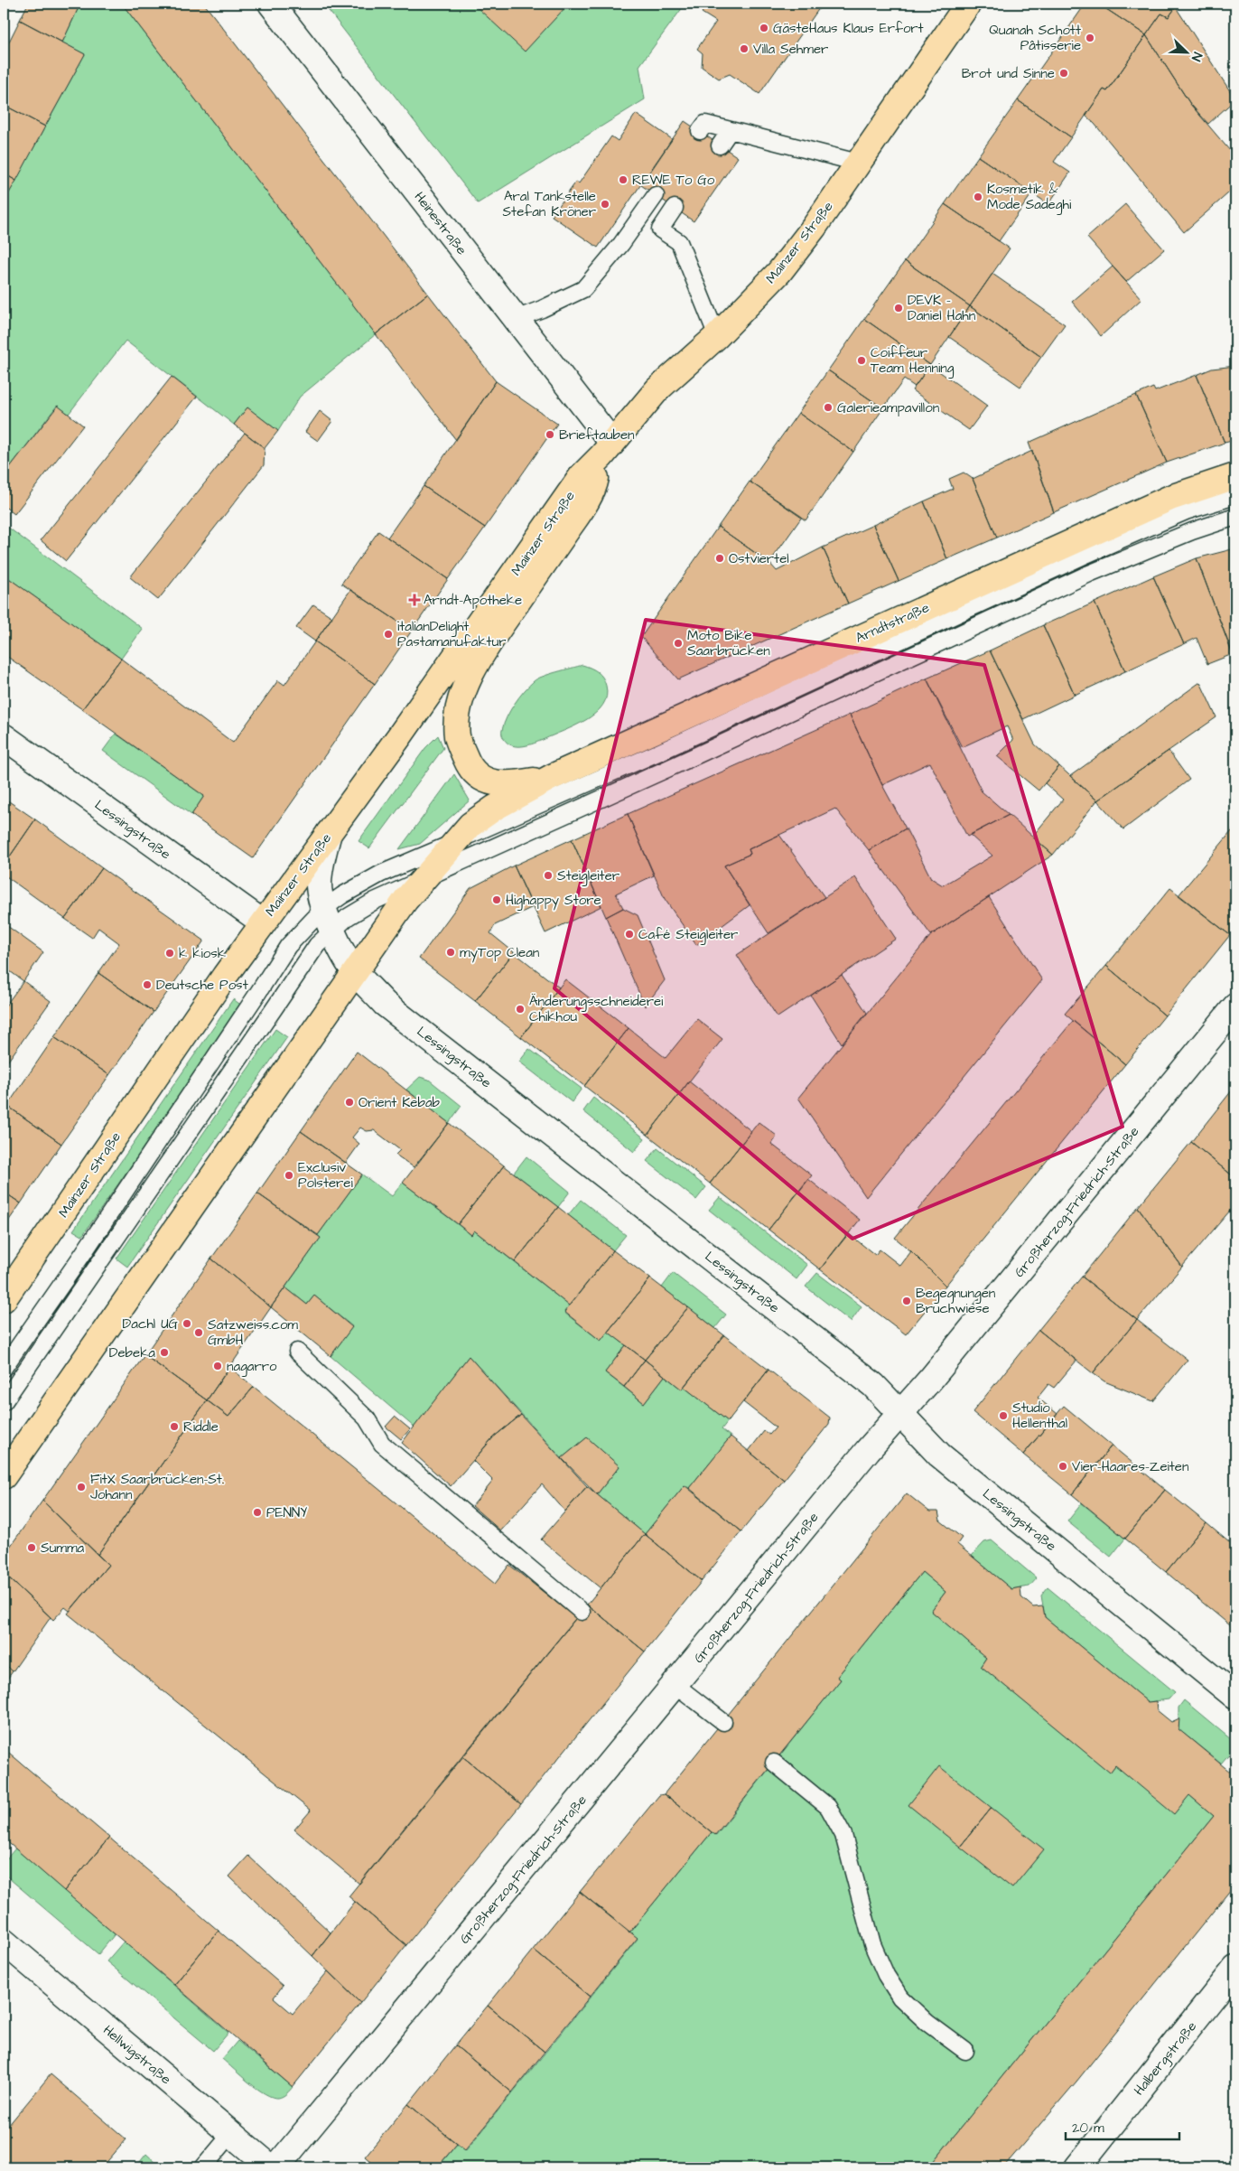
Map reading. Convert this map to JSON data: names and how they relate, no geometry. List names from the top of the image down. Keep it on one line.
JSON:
{"streets":{"main road":["Mainzer Straße","Arndtstraße"],"street":["Heinestraße","Lessingstraße","Großherzog-Friedrich-Straße","Hellwigstraße","Halbergstraße"]},"crossings":[["Heinestraße","Mainzer Straße"],["Mainzer Straße","Arndtstraße"],["Mainzer Straße","Lessingstraße"],["Lessingstraße","Großherzog-Friedrich-Straße"]],"places":{"other":["GästeHaus Klaus Erfort","Quanah Schott Pâtisserie","Villa Sehmer","Brot und Sinne","REWE To Go","Kosmetik & Mode Sadeghi","Aral Tankstelle Stefan Kröner","DEVK - Daniel Hahn","Coiffeur Team Henning","Galerieampavillon","Brieftauben","Ostviertel","italianDelight Pastamanufaktur","Moto Bike Saarbrücken","Steigleiter","Highappy Store","Café Steigleiter","myTop Clean","k kiosk","Deutsche Post","Änderungsschneiderei Chikhou","Orient Kebab","Exclusiv Polsterei","Begegnungen Bruchwiese","Dachl UG","Satzweiss.com GmbH","Debeka","nagarro","Studio Hellenthal","Riddle","Vier-Haares-Zeiten","FitX Saarbrücken-St. Johann","PENNY","Summa"],"health":["Arndt-Apotheke"]},"scale_bar":"20 m","north":"bottom right"}
